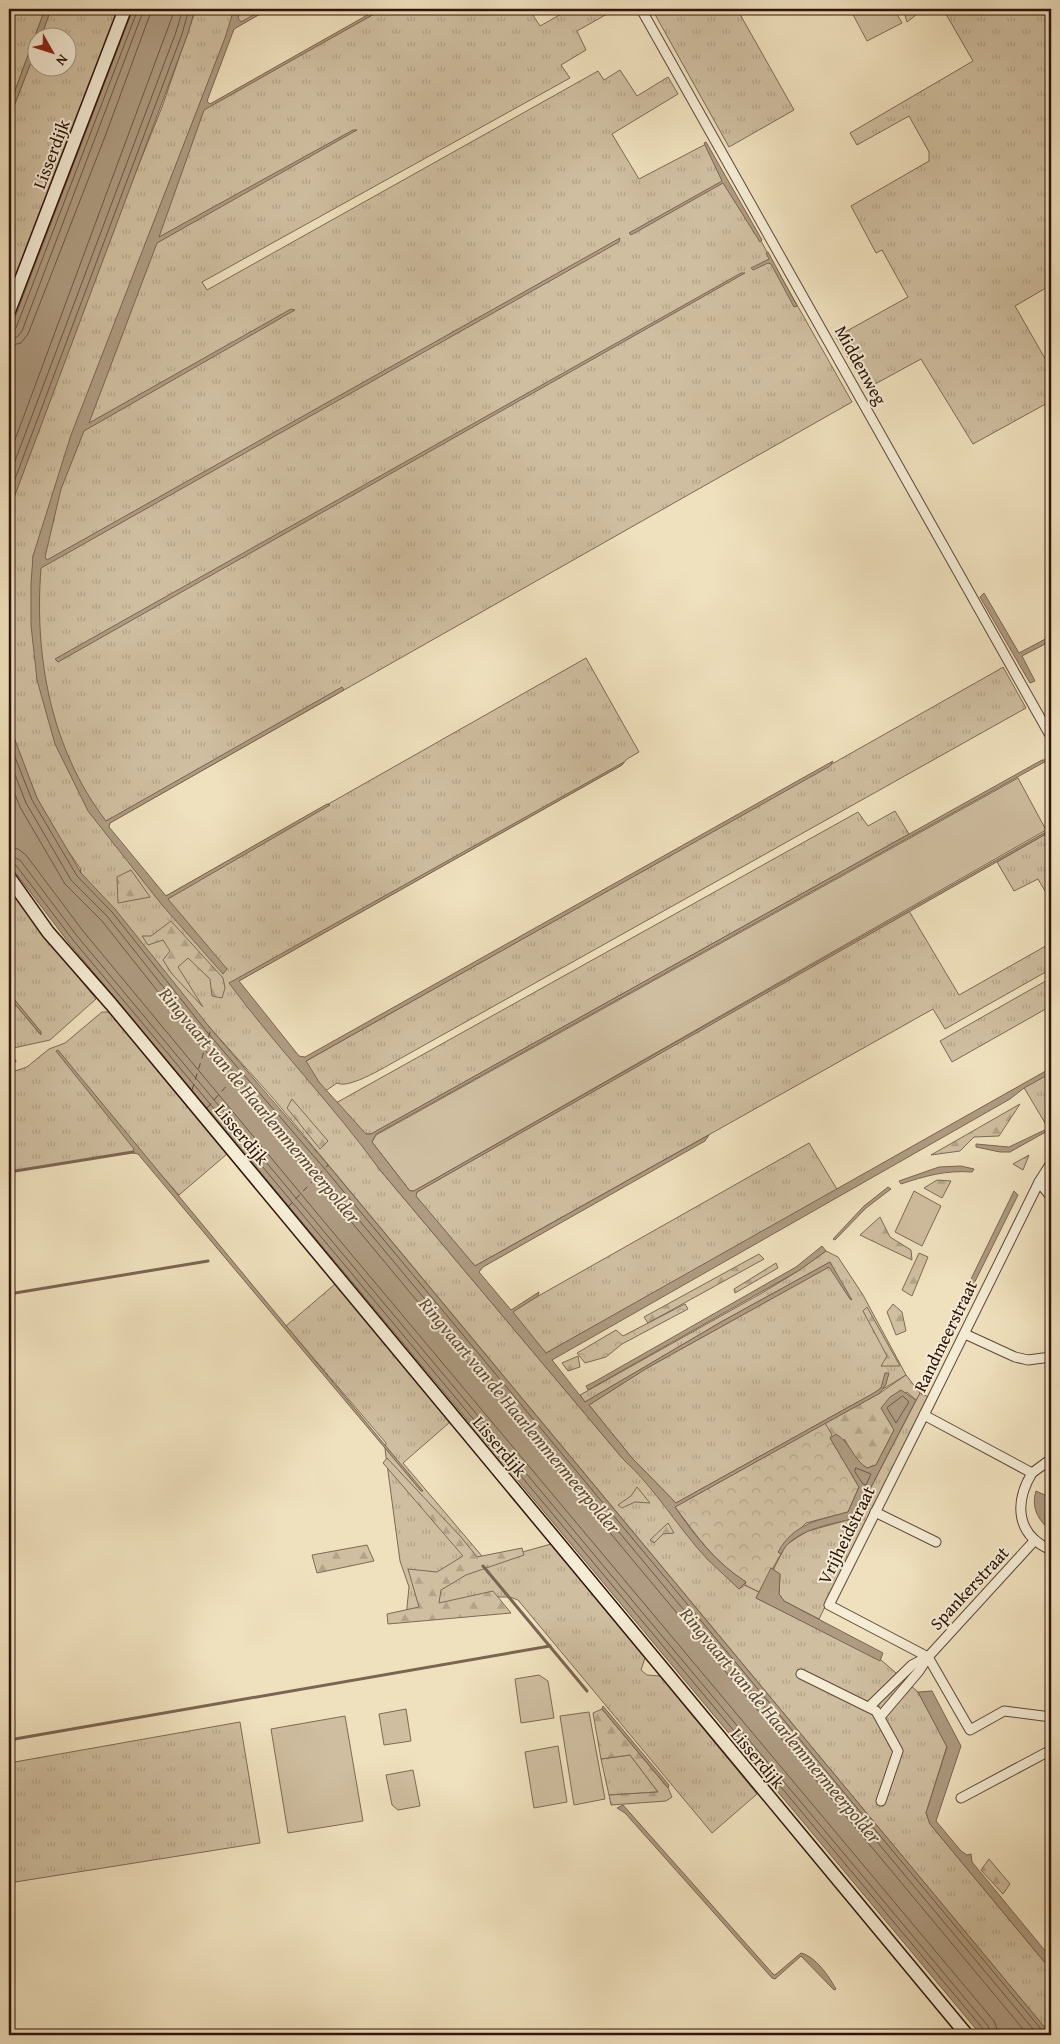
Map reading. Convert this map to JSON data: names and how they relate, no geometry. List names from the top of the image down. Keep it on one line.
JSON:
{"streets":{"street":["Lisserdijk","Middenweg","Randmeerstraat","Vrijheidstraat","Spankerstraat"]},"crossings":[["Randmeerstraat","Vrijheidstraat"],["Vrijheidstraat","Spankerstraat"]],"water":["Ringvaart van de Haarlemmermeerpolder"],"north":"bottom right"}
